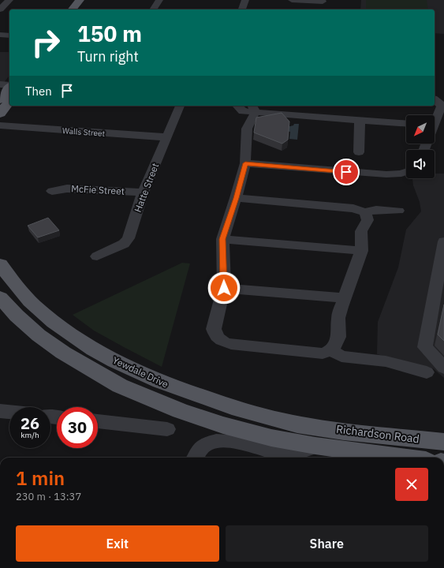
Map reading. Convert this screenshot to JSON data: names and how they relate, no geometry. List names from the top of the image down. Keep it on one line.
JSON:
{"streets":{"main road":["Yewdale Drive","Richardson Road"],"street":["Walls Street","Hatte Street","McFie Street"]},"crossings":[["Walls Street","Hatte Street"],["Hatte Street","McFie Street"],["Yewdale Drive","Richardson Road"]],"north":"bottom left","page":{"turn":["150 m","Turn right"],"then":"Then","speed":"26 km/h","limit":"30","heading":["1 min","230 m · 13:37"],"buttons":["Exit","Share"]}}
